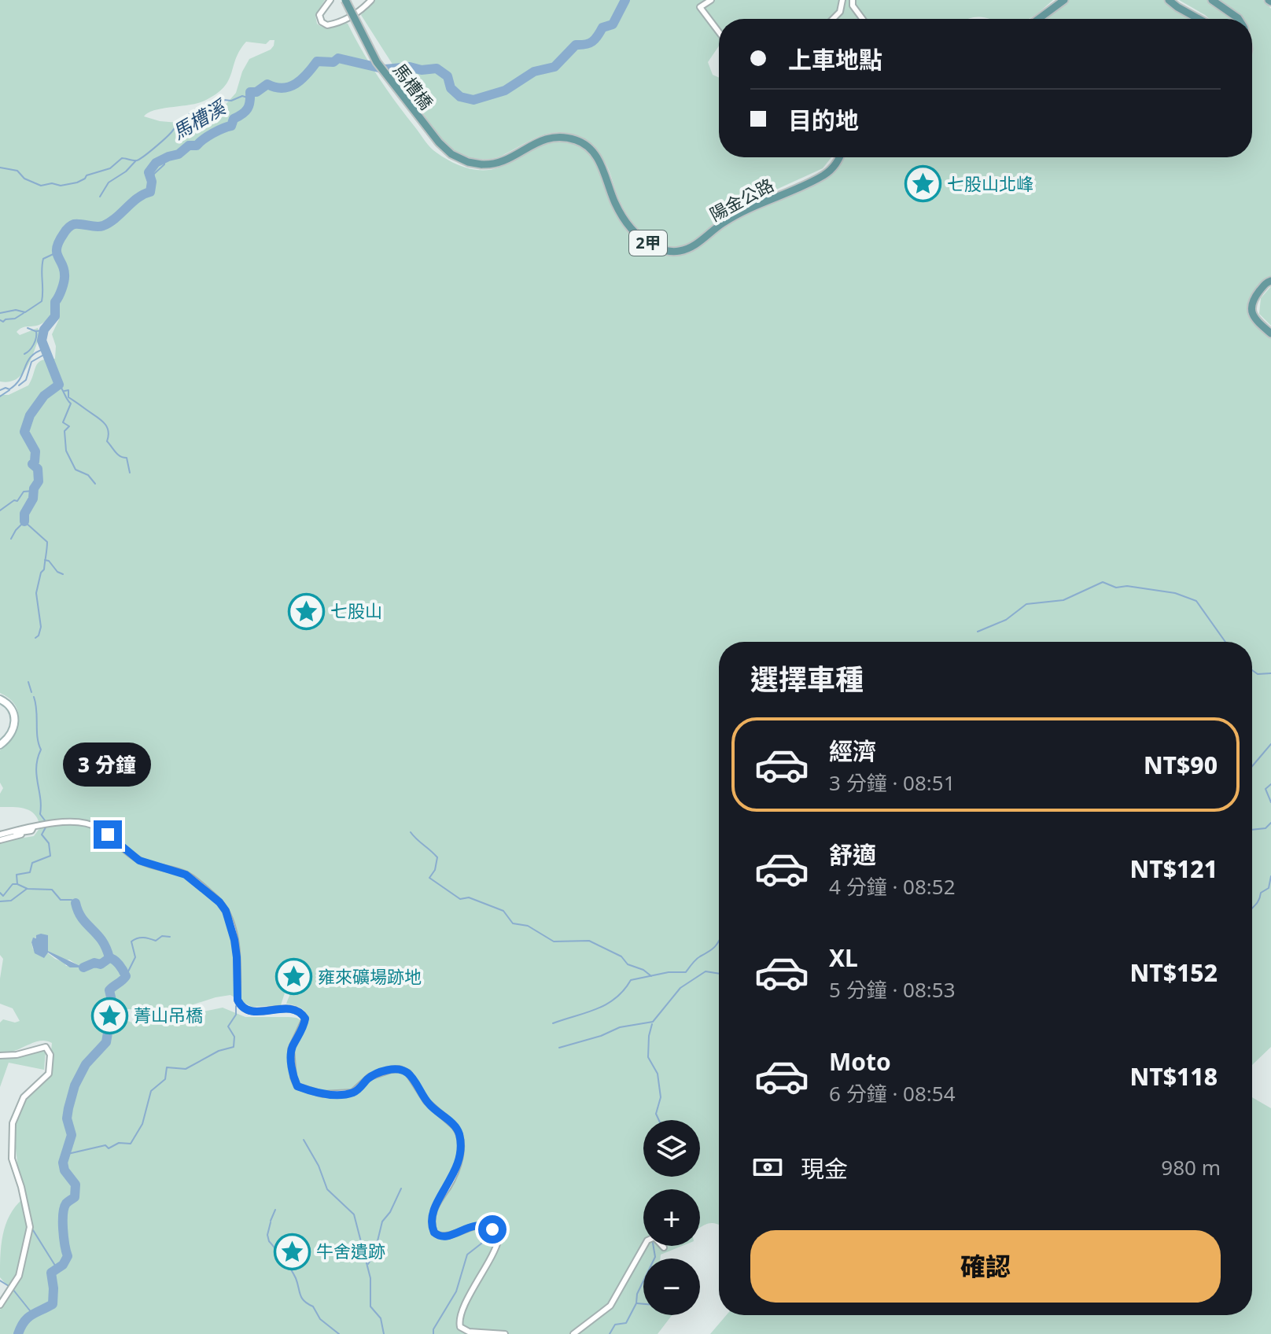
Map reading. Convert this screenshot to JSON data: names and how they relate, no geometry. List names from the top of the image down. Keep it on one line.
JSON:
{"streets":{"main road":["馬槽橋","陽金公路","2甲"]},"crossings":[["馬槽橋","陽金公路"]],"water":["馬槽溪"],"places":{"place":["七股山北峰","七股山","雍來礦場跡地","菁山吊橋","牛舍遺跡"]},"page":{"banner":["上車地點","目的地"],"heading":"選擇車種","list":[{"name":"經濟","note":"3 分鐘 · 08:51","value":"NT$90"},{"name":"舒適","note":"4 分鐘 · 08:52","value":"NT$121"},{"name":"XL","note":"5 分鐘 · 08:53","value":"NT$152"},{"name":"Moto","note":"6 分鐘 · 08:54","value":"NT$118"}],"bubble":"3 分鐘","map_buttons":["+","−"],"pay":["現金","980 m"],"buttons":"確認"}}
